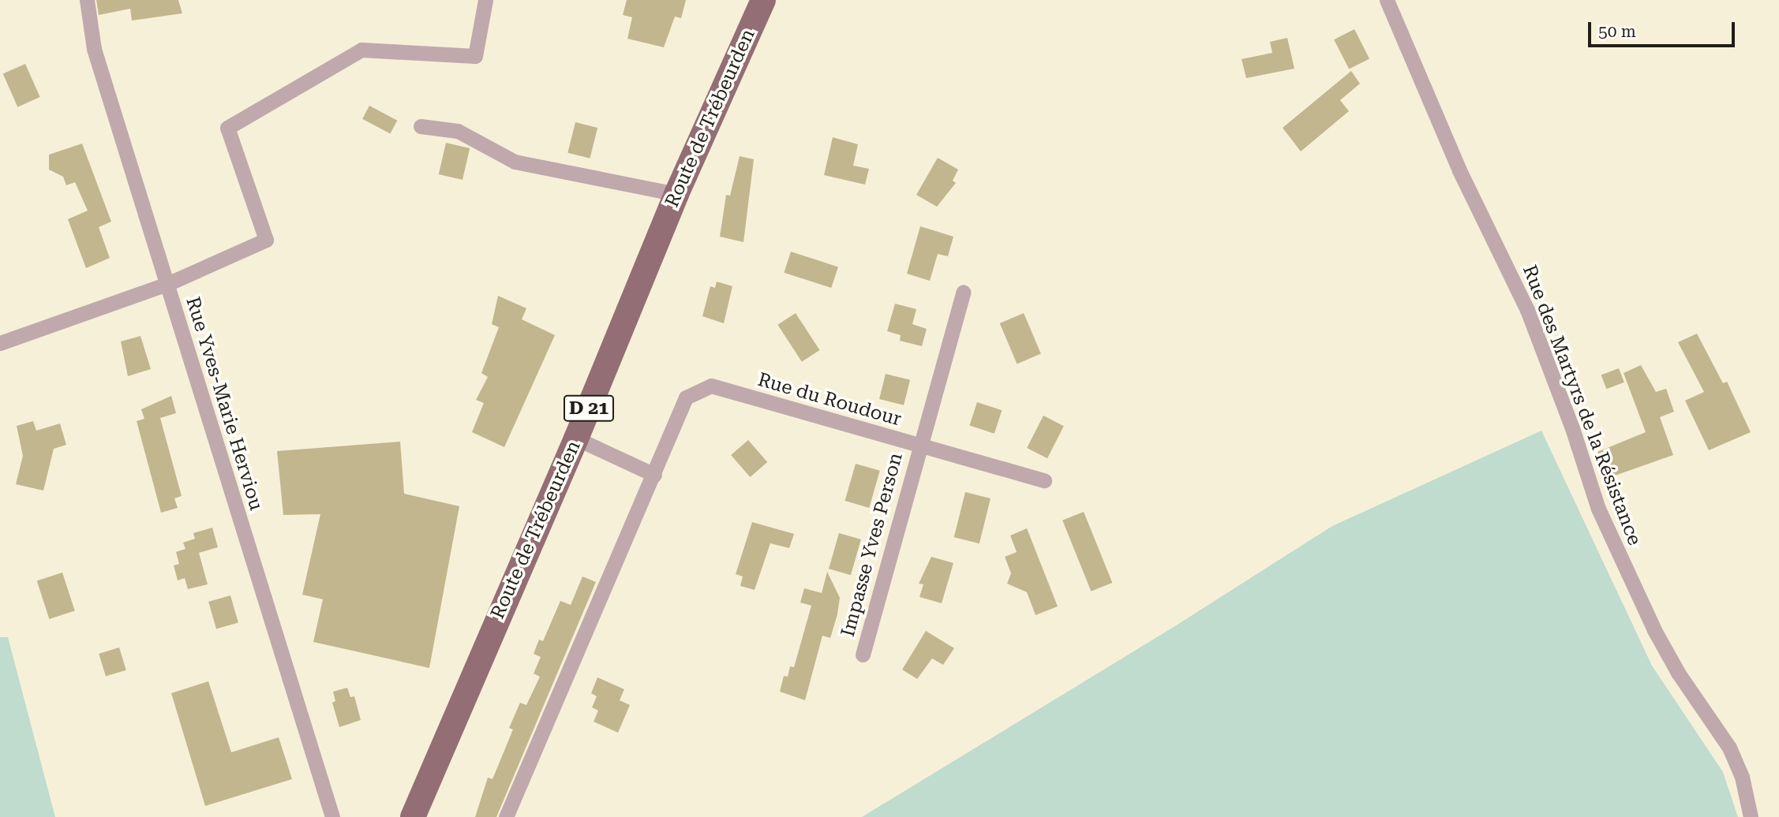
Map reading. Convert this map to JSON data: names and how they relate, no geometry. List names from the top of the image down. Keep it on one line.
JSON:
{"streets":{"main road":["Route de Trébeurden","D 21"],"street":["Rue du Roudour","Rue Yves-Marie Herviou","Rue des Martyrs de la Résistance","Impasse Yves Person"]},"crossings":[["Rue du Roudour","Impasse Yves Person"]],"scale_bar":"50 m"}
